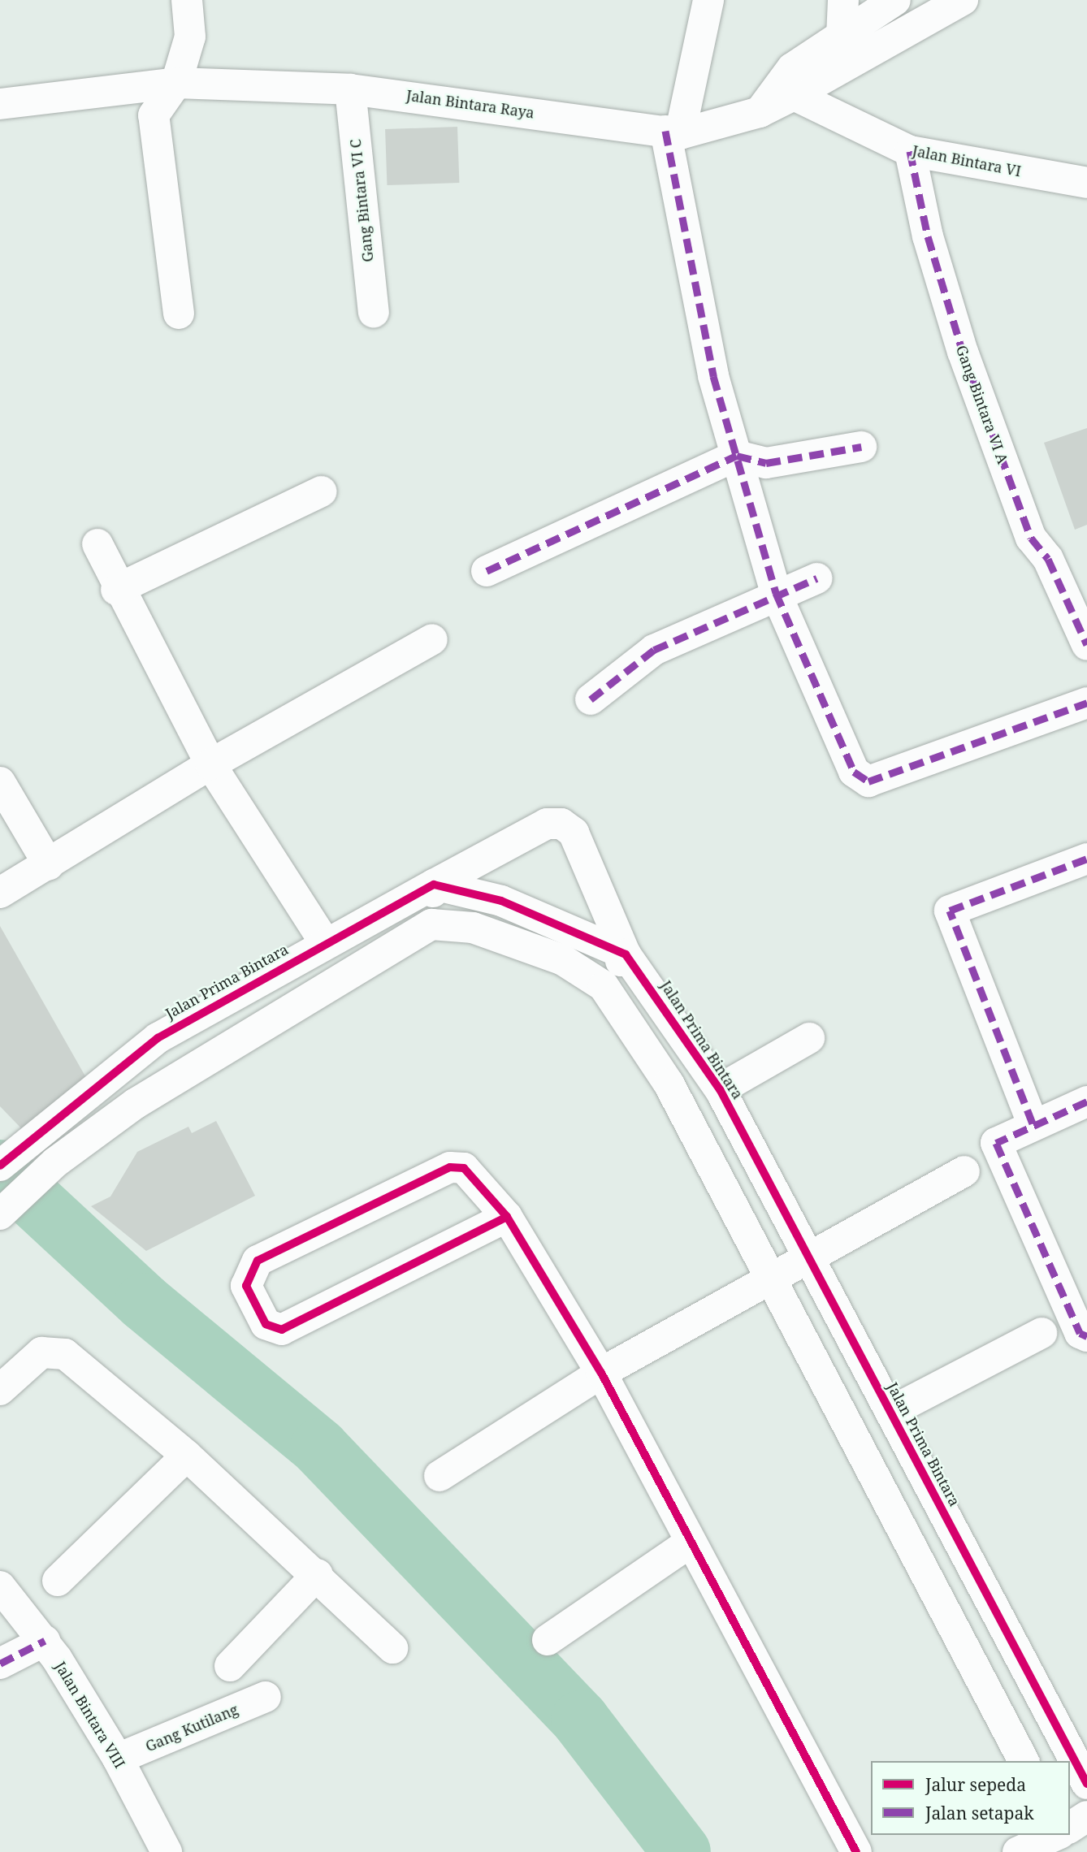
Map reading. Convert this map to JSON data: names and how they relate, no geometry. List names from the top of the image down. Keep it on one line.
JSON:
{"streets":{"street":["Jalan Bintara Raya","Jalan Bintara VI","Gang Bintara VI C","Gang Bintara VI A","Jalan Prima Bintara","Jalan Bintara VIII","Gang Kutilang"]},"crossings":[["Jalan Bintara Raya","Gang Bintara VI C"],["Jalan Bintara VI","Gang Bintara VI A"],["Jalan Bintara VIII","Gang Kutilang"]],"legend":["Jalur sepeda","Jalan setapak"]}
